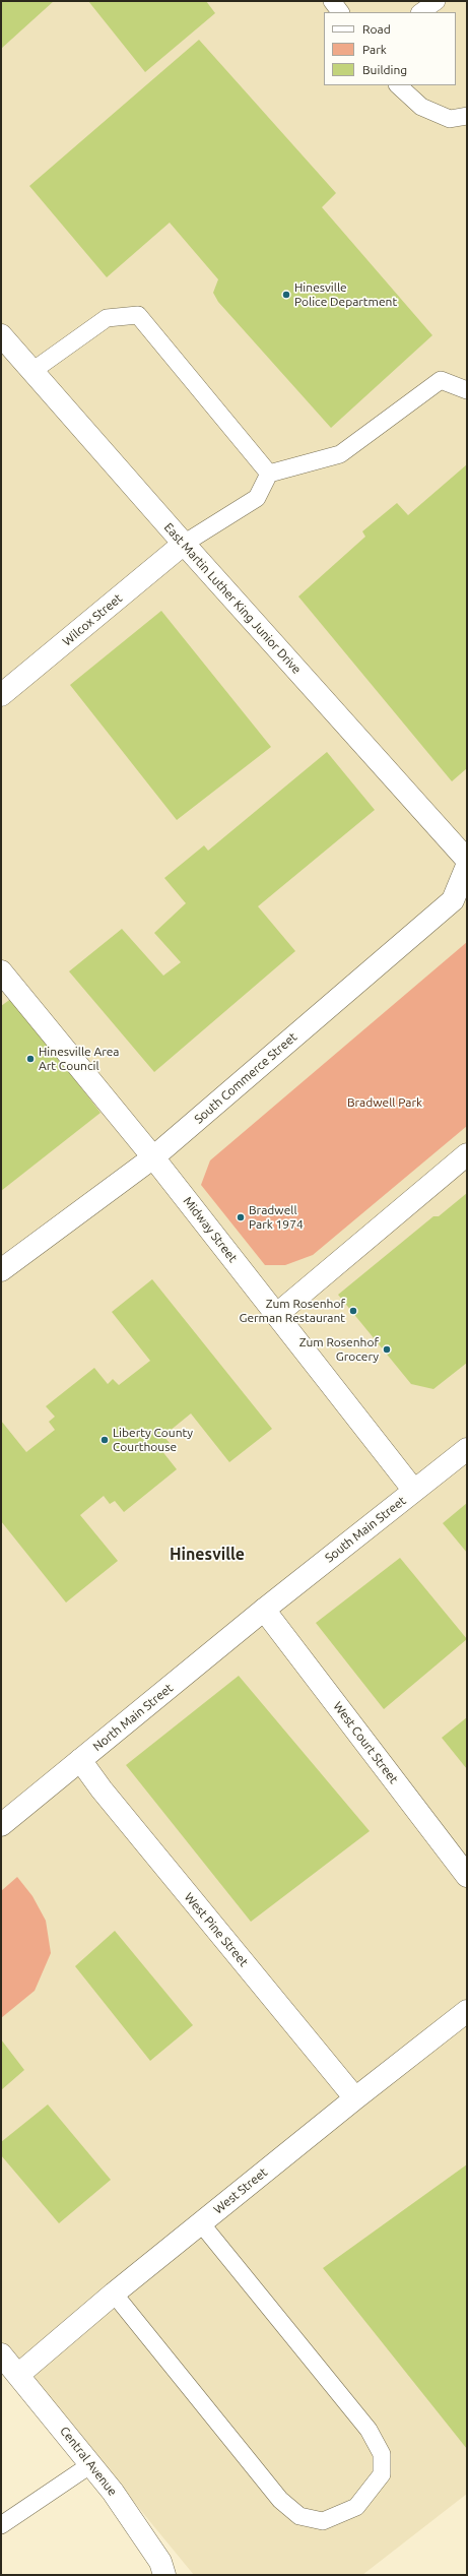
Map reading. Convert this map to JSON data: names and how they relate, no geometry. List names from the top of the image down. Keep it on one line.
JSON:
{"streets":{"street":["East Martin Luther King Junior Drive","Wilcox Street","South Commerce Street","Midway Street","South Main Street","North Main Street","West Court Street","West Pine Street","West Street","Central Avenue"]},"crossings":[["East Martin Luther King Junior Drive","Wilcox Street"],["South Commerce Street","Midway Street"],["Midway Street","South Main Street"],["South Main Street","North Main Street"],["South Main Street","West Court Street"],["North Main Street","West Court Street"],["North Main Street","West Pine Street"],["West Pine Street","West Street"],["West Street","Central Avenue"]],"districts":["Hinesville"],"parks":["Bradwell Park"],"places":["Hinesville Police Department","Hinesville Area Art Council","Bradwell Park 1974","Zum Rosenhof German Restaurant","Zum Rosenhof Grocery","Liberty County Courthouse"],"legend":["Road","Park","Building"]}
